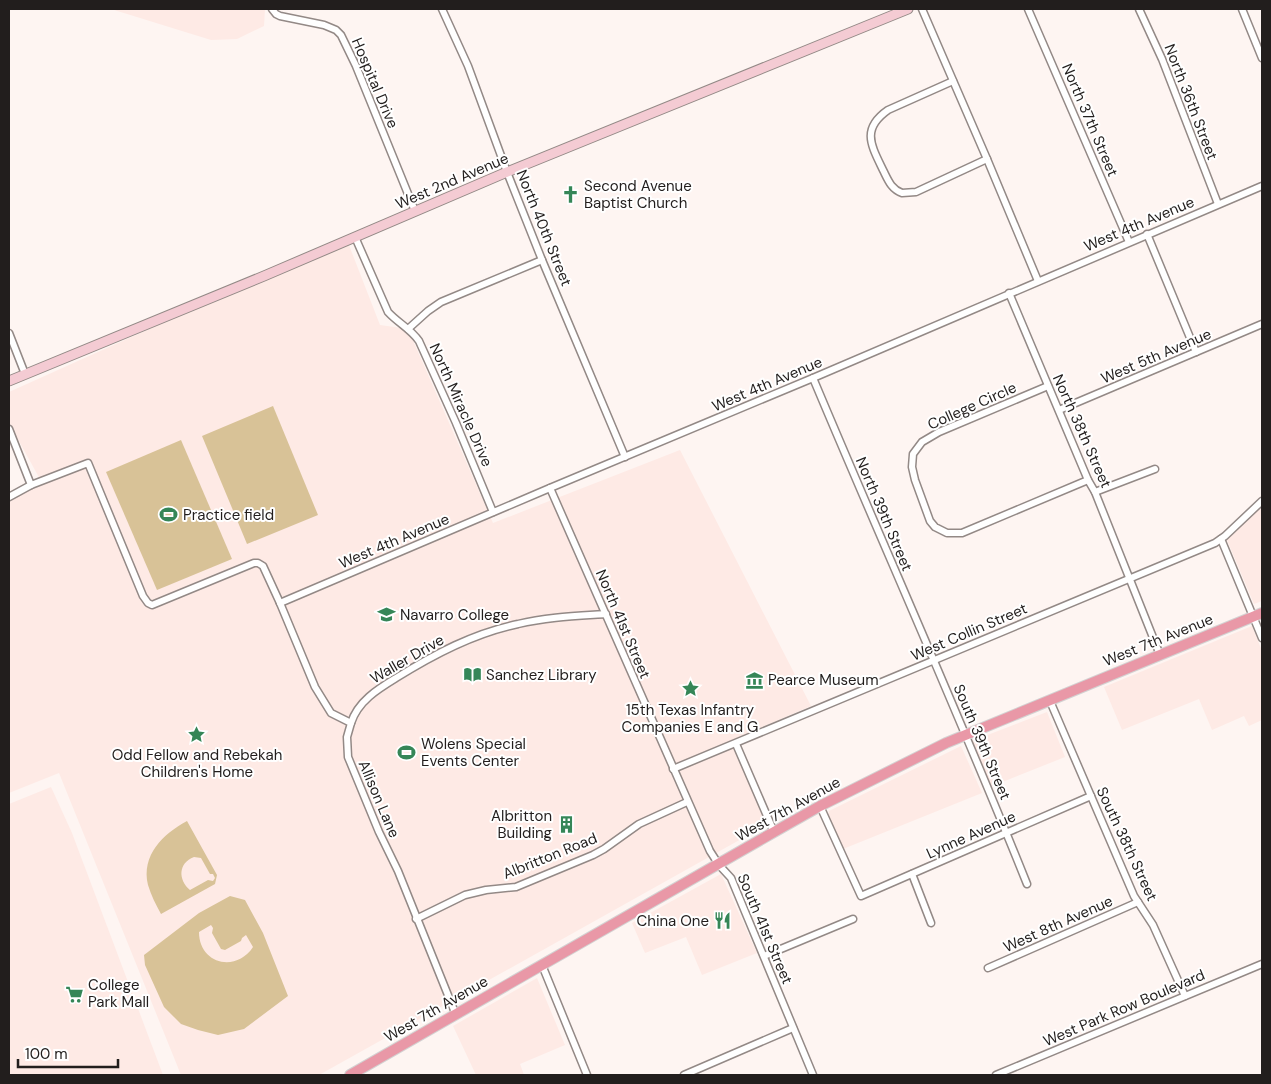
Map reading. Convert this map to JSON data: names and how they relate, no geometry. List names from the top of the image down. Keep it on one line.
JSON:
{"streets":{"main road":["West 7th Avenue"],"street":["Hospital Drive","North 36th Street","North 37th Street","West 2nd Avenue","West 4th Avenue","North 40th Street","West 5th Avenue","North Miracle Drive","College Circle","North 38th Street","North 39th Street","North 41st Street","West Collin Street","Waller Drive","South 39th Street","Allison Lane","Lynne Avenue","South 38th Street","Albritton Road","West 8th Avenue","South 41st Street","West Park Row Boulevard"]},"crossings":[["Hospital Drive","West 2nd Avenue"],["North 36th Street","West 4th Avenue"],["North 37th Street","West 4th Avenue"],["West 2nd Avenue","North 40th Street"],["West 2nd Avenue","North Miracle Drive"],["West 4th Avenue","North 40th Street"],["West 4th Avenue","North Miracle Drive"],["West 4th Avenue","North 38th Street"],["West 4th Avenue","North 39th Street"],["West 4th Avenue","North 41st Street"],["West 5th Avenue","North 38th Street"],["College Circle","North 38th Street"],["North 38th Street","West Collin Street"],["North 39th Street","West Collin Street"],["North 39th Street","South 39th Street"],["North 41st Street","West Collin Street"],["North 41st Street","Waller Drive"],["North 41st Street","South 41st Street"],["West Collin Street","South 39th Street"],["West Collin Street","South 41st Street"],["West 7th Avenue","South 39th Street"],["West 7th Avenue","Allison Lane"],["West 7th Avenue","Lynne Avenue"],["West 7th Avenue","South 38th Street"],["West 7th Avenue","South 41st Street"],["Waller Drive","Allison Lane"],["South 39th Street","Lynne Avenue"],["Allison Lane","Albritton Road"],["Lynne Avenue","South 38th Street"],["South 38th Street","West 8th Avenue"],["South 38th Street","West Park Row Boulevard"],["Albritton Road","South 41st Street"]],"places":{"church":["Second Avenue Baptist Church"],"sports":["Practice field","Wolens Special Events Center"],"school or university":["Navarro College"],"library":["Sanchez Library"],"museum":["Pearce Museum"],"place":["15th Texas Infantry Companies E and G","Odd Fellow and Rebekah Children's Home"],"building":["Albritton Building"],"restaurant":["China One"],"supermarket":["College Park Mall"]},"scale_bar":"100 m"}
